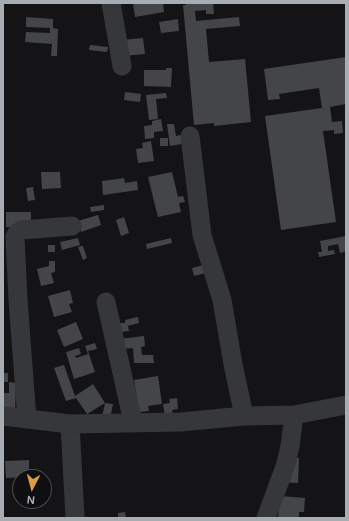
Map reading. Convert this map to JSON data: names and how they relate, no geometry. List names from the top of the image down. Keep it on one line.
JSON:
{"north":"bottom"}
